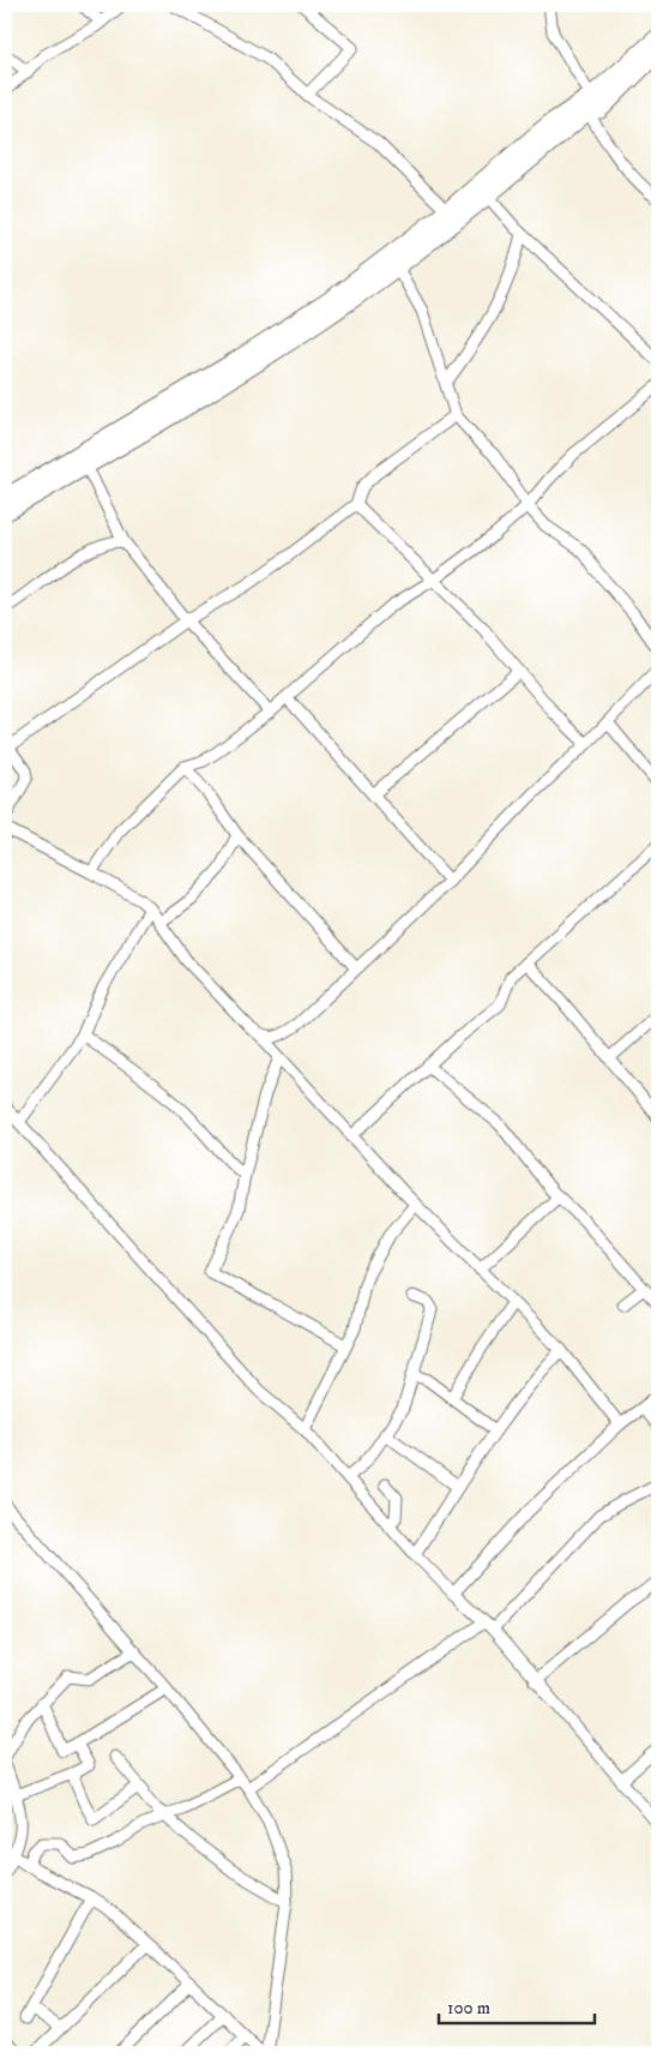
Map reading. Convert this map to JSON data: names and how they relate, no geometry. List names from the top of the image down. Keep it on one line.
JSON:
{"scale_bar":"100 m"}
